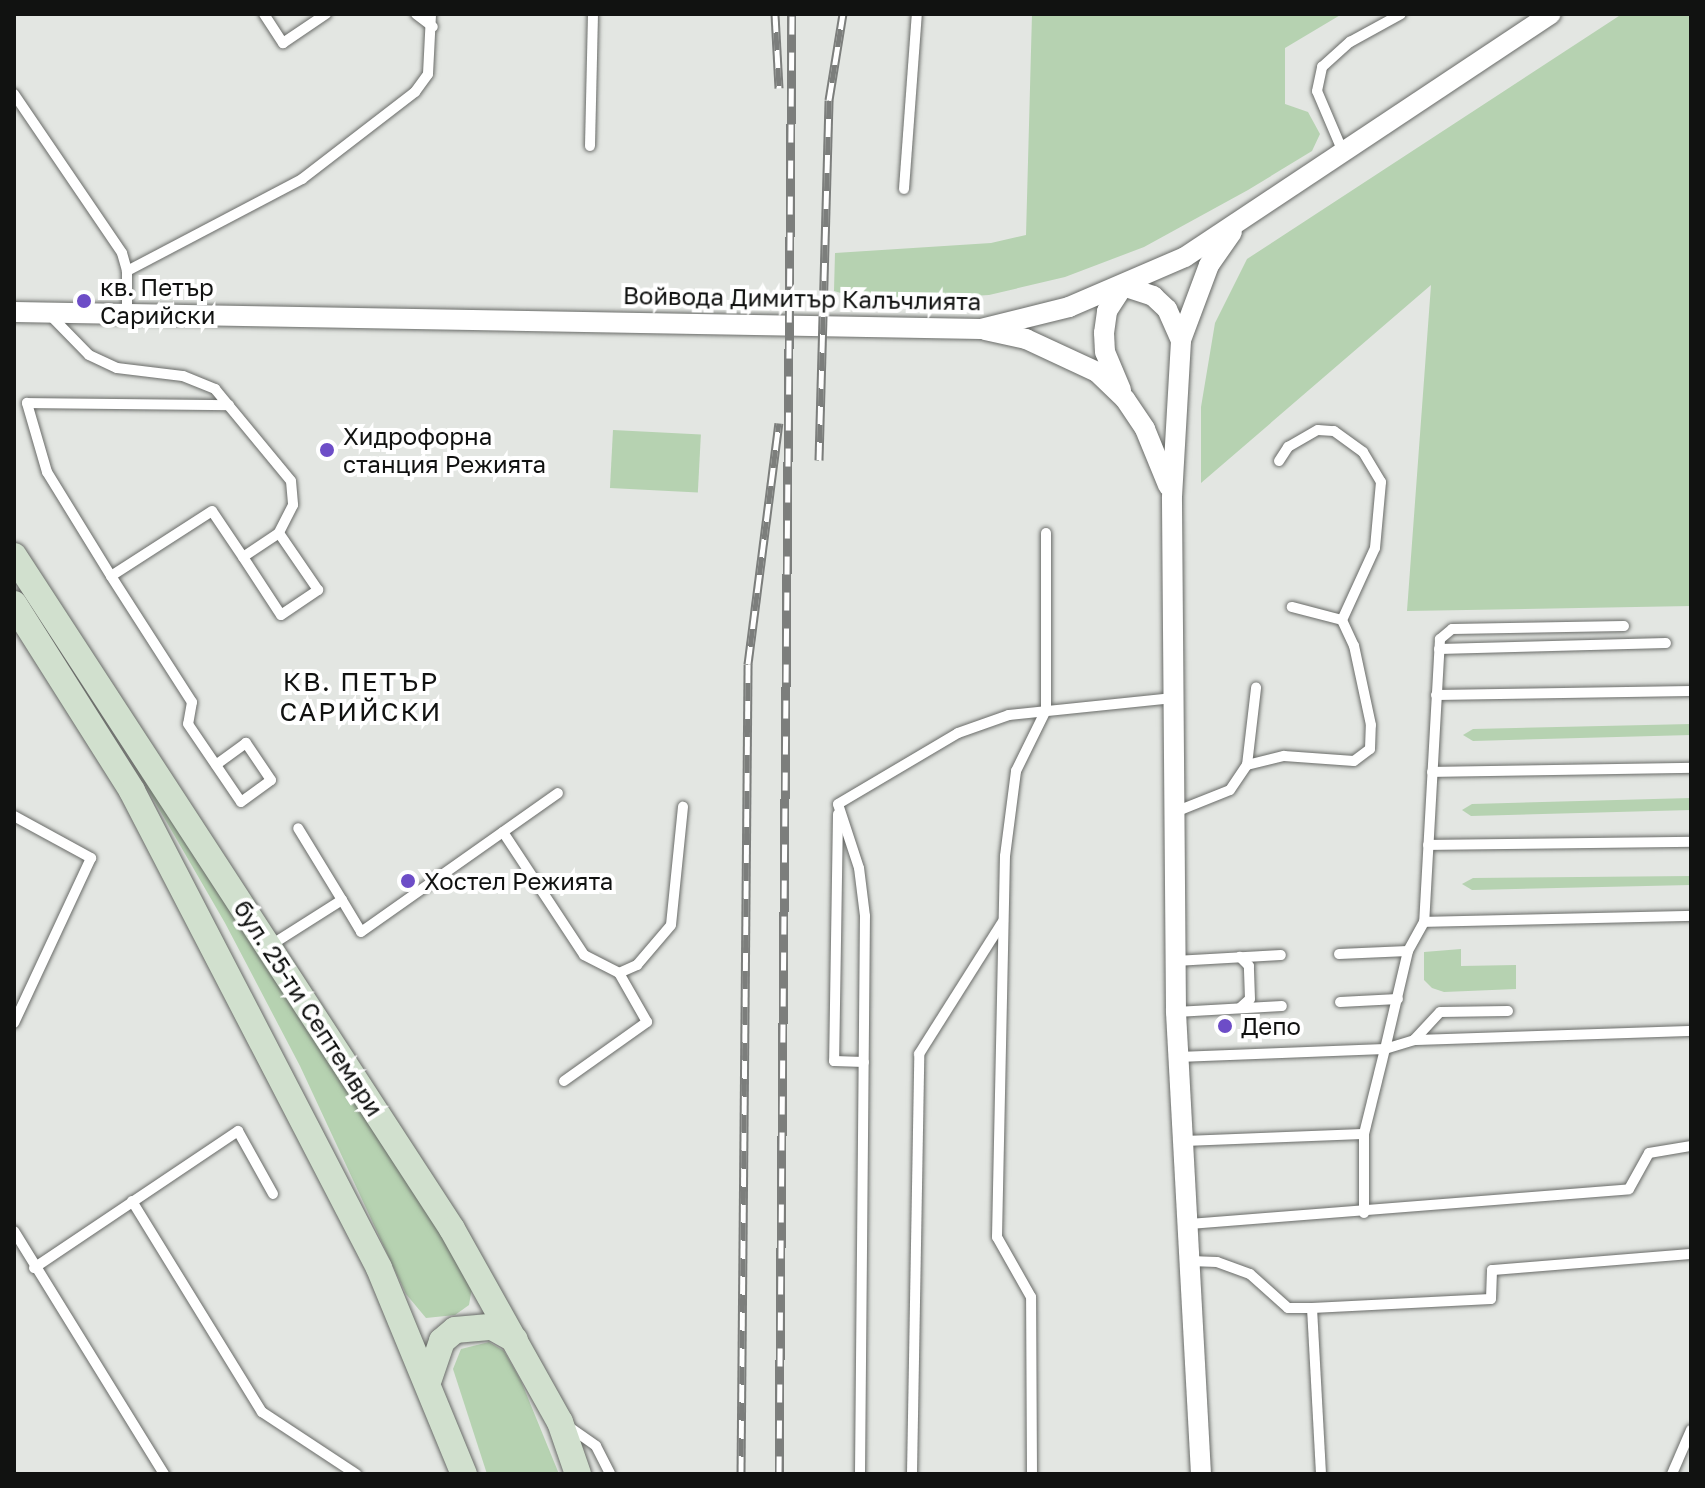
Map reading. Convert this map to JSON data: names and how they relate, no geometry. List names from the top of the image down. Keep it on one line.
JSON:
{"streets":{"main road":["бул. 25-ти Септември"],"street":["Войвода Димитър Калъчлията"]},"districts":["КВ. ПЕТЪР САРИЙСКИ"],"places":["кв. Петър Сарийски","Хидрофорна станция Режията","Хостел Режията","Депо"]}
